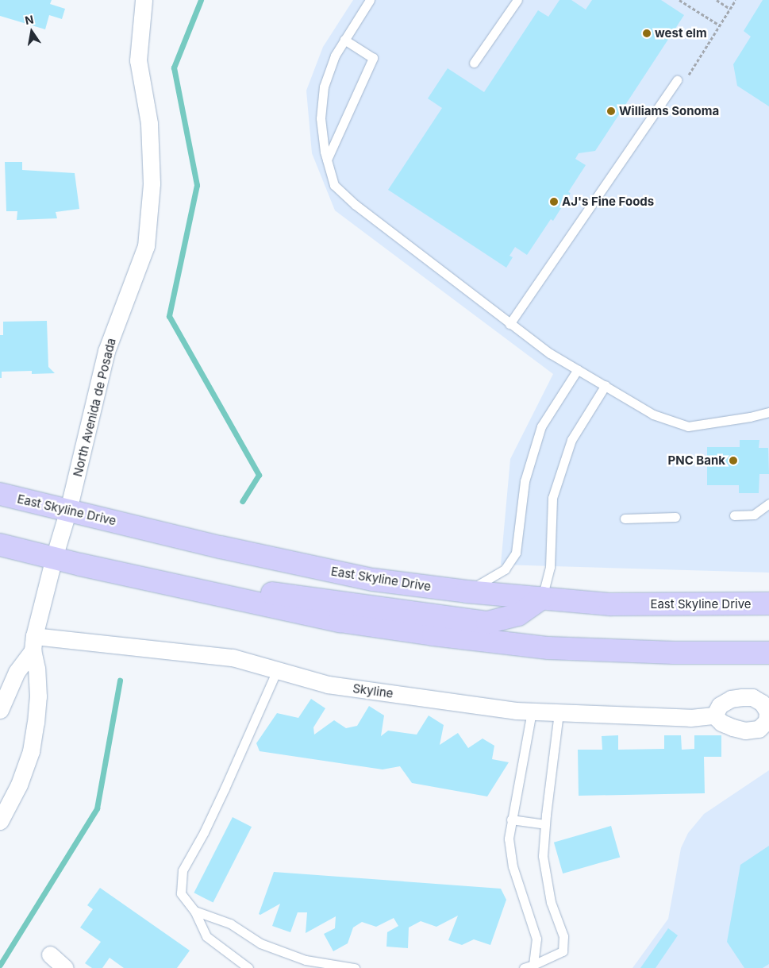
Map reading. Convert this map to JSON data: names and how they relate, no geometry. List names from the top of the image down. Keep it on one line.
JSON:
{"streets":{"main road":["East Skyline Drive"],"street":["North Avenida de Posada","Skyline"]},"crossings":[["North Avenida de Posada","East Skyline Drive"],["North Avenida de Posada","Skyline"]],"places":["west elm","Williams Sonoma","AJ's Fine Foods","PNC Bank"],"north":"top"}
